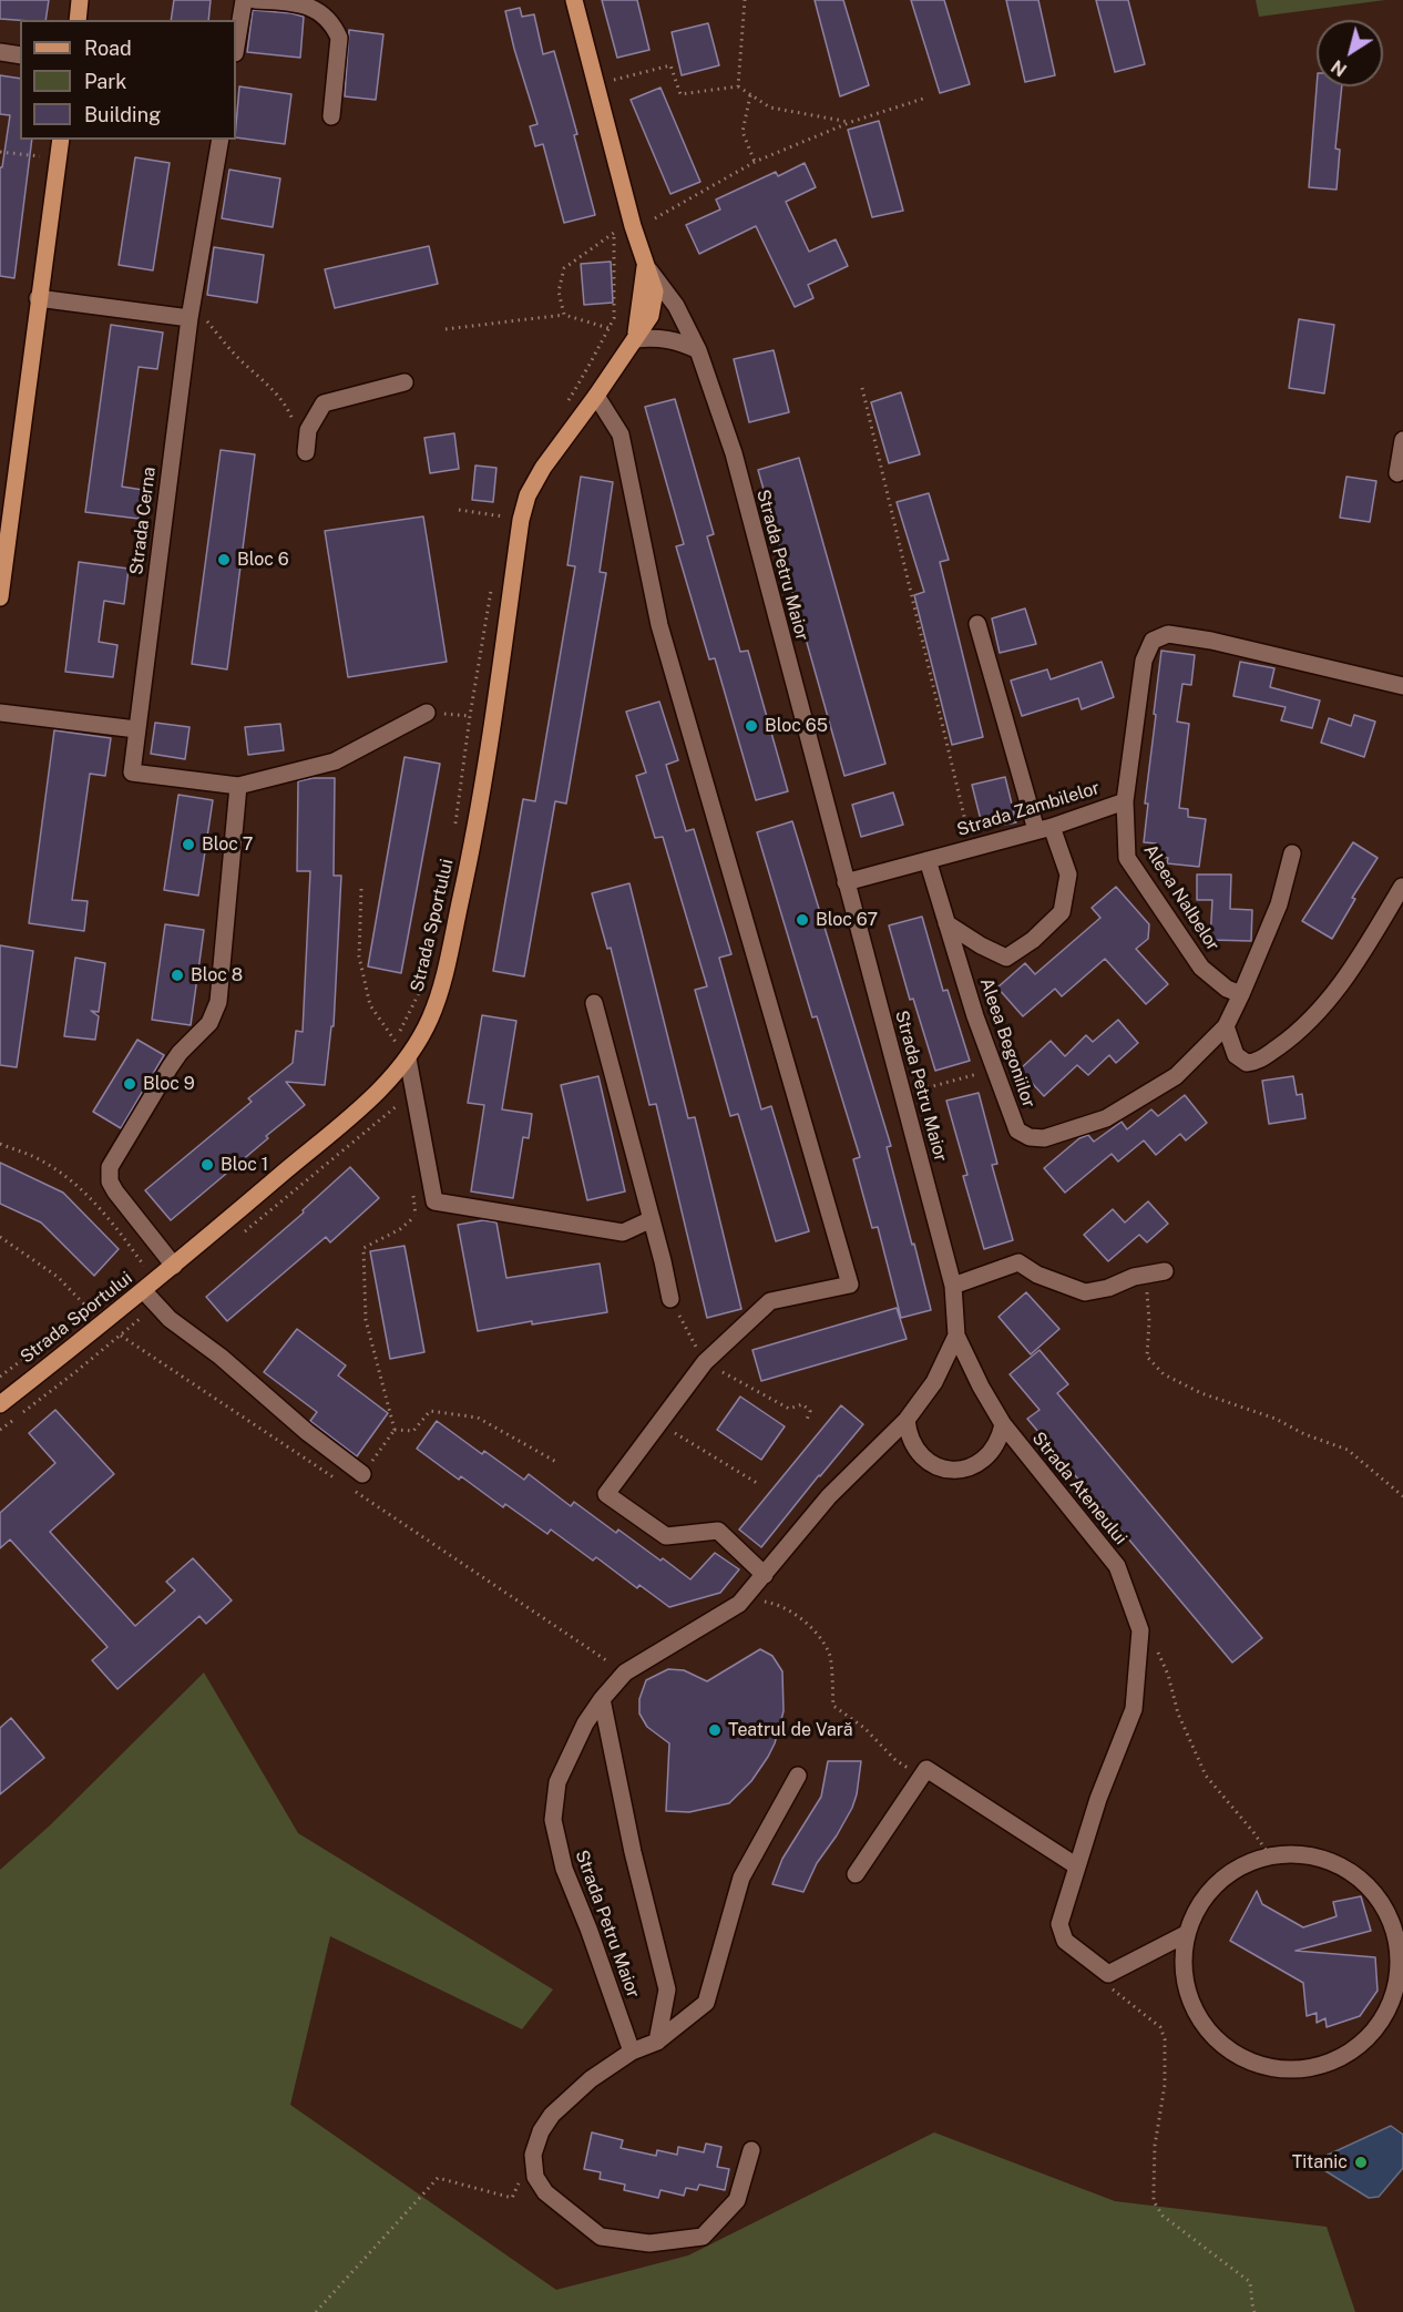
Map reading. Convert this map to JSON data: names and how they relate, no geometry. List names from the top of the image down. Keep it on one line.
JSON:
{"streets":{"main road":["Strada Petru Maior","Strada Sportului"],"street":["Strada Cerna","Strada Zambilelor","Aleea Nalbelor","Aleea Begoniilor","Strada Ateneului"]},"crossings":[["Strada Petru Maior","Strada Zambilelor"],["Strada Petru Maior","Strada Sportului"],["Strada Petru Maior","Strada Ateneului"],["Strada Zambilelor","Aleea Nalbelor"],["Strada Zambilelor","Aleea Begoniilor"],["Aleea Nalbelor","Aleea Begoniilor"]],"places":["Bloc 6","Bloc 65","Bloc 7","Bloc 67","Bloc 8","Bloc 9","Bloc 1","Teatrul de Vară","Titanic"],"legend":["Road","Park","Building"],"north":"bottom left"}
